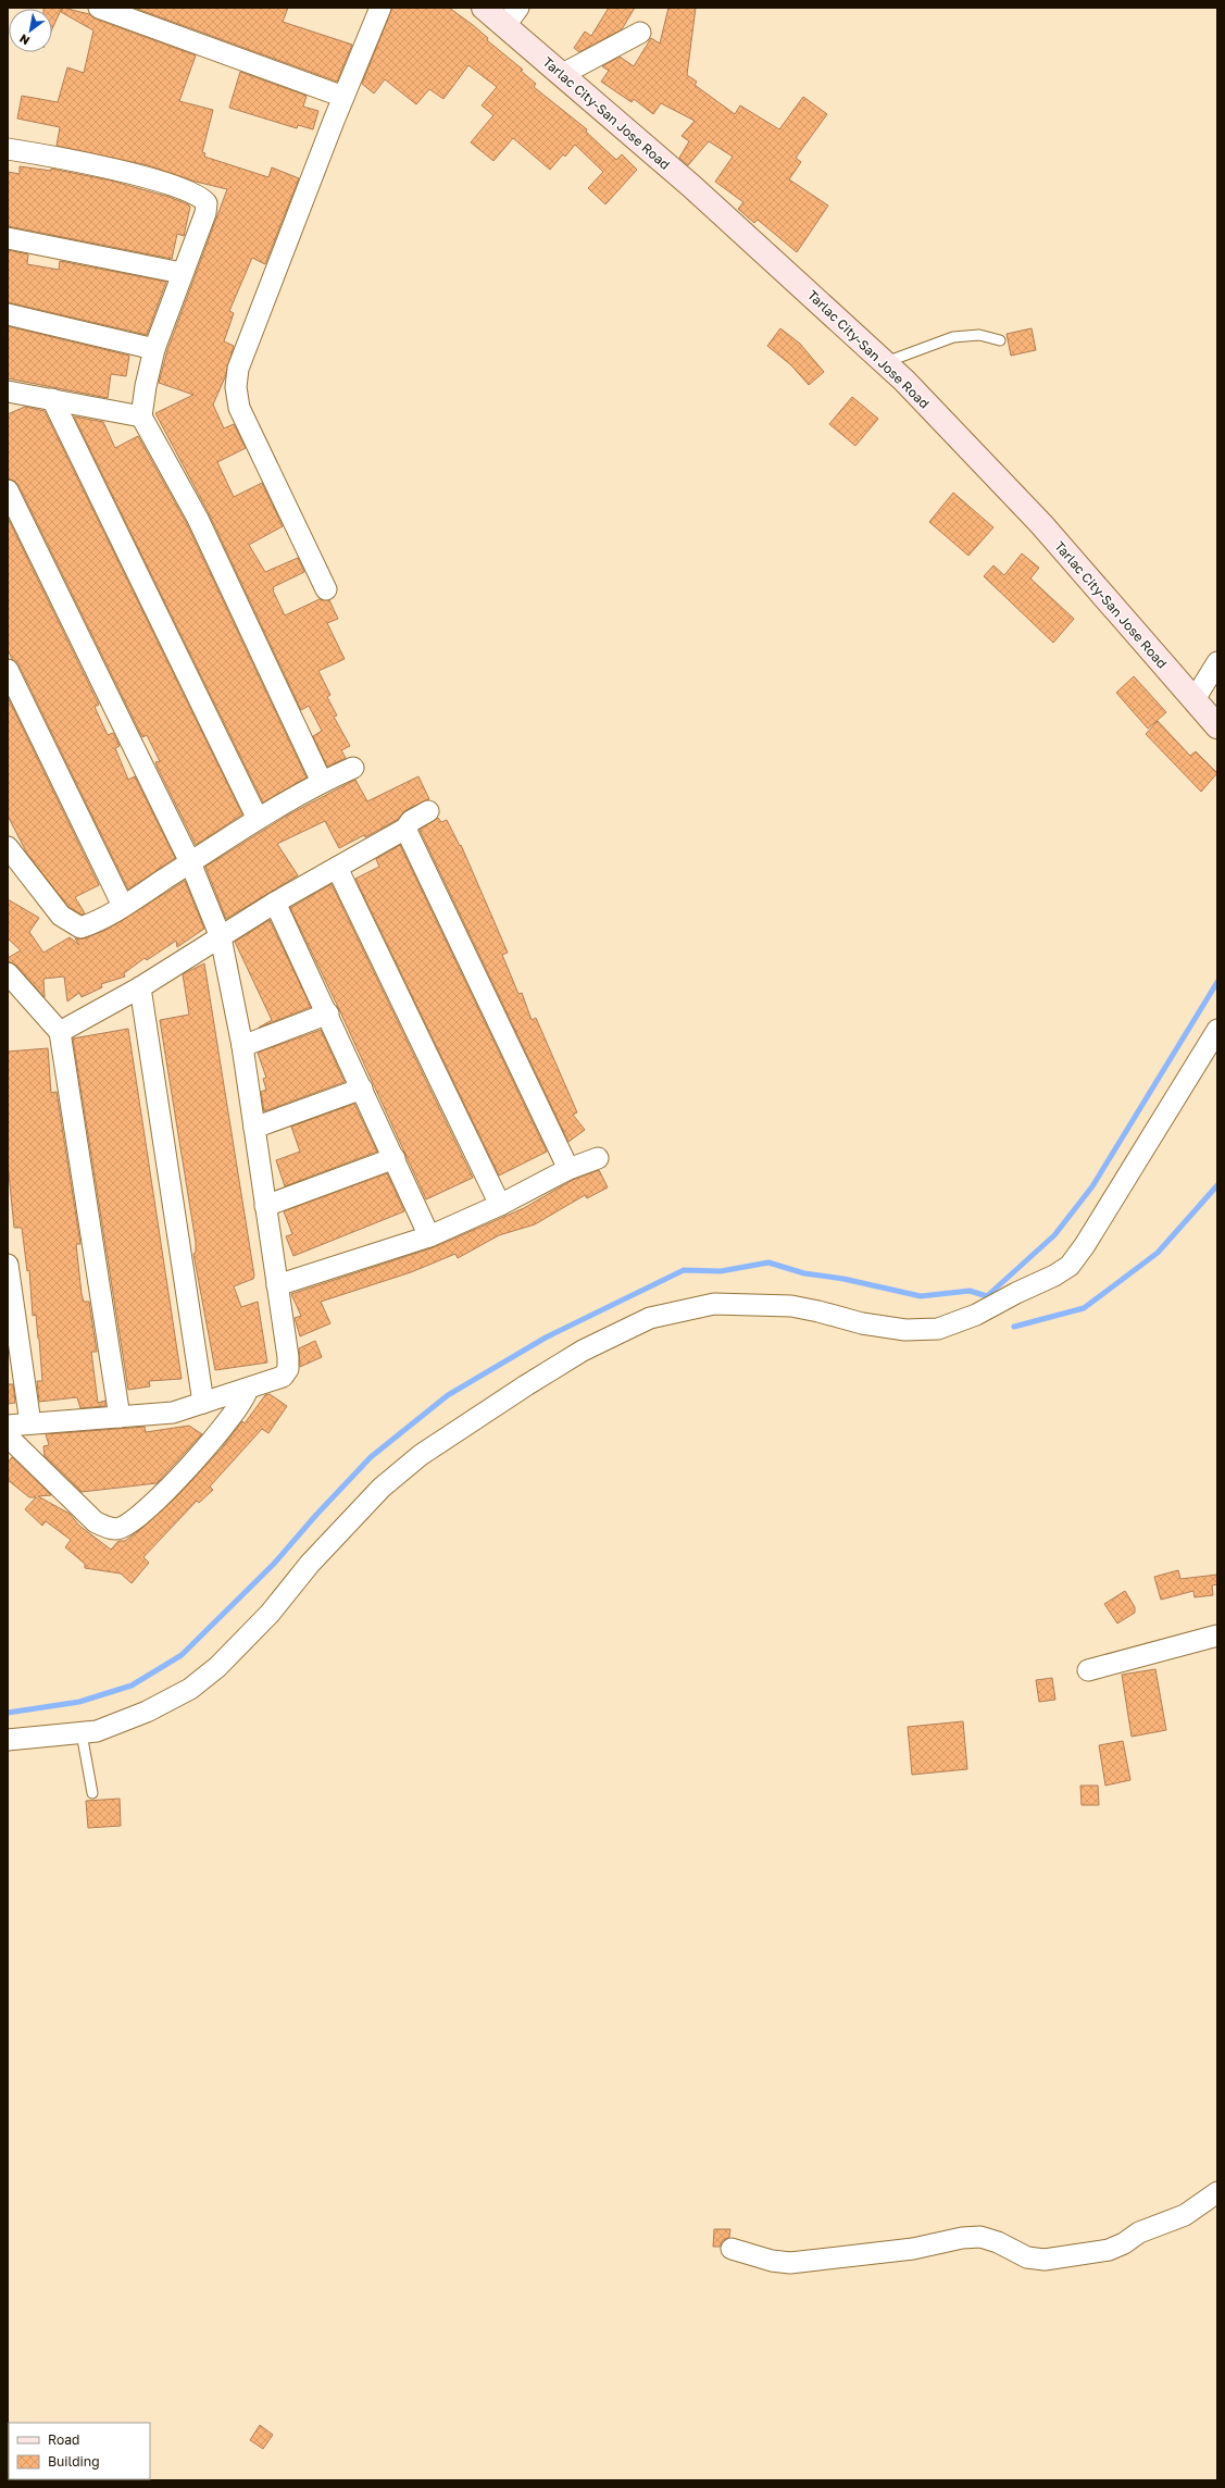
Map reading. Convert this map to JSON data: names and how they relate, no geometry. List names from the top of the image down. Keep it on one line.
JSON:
{"streets":{"main road":["Tarlac City-San Jose Road"]},"legend":["Road","Building"],"north":"bottom left"}
